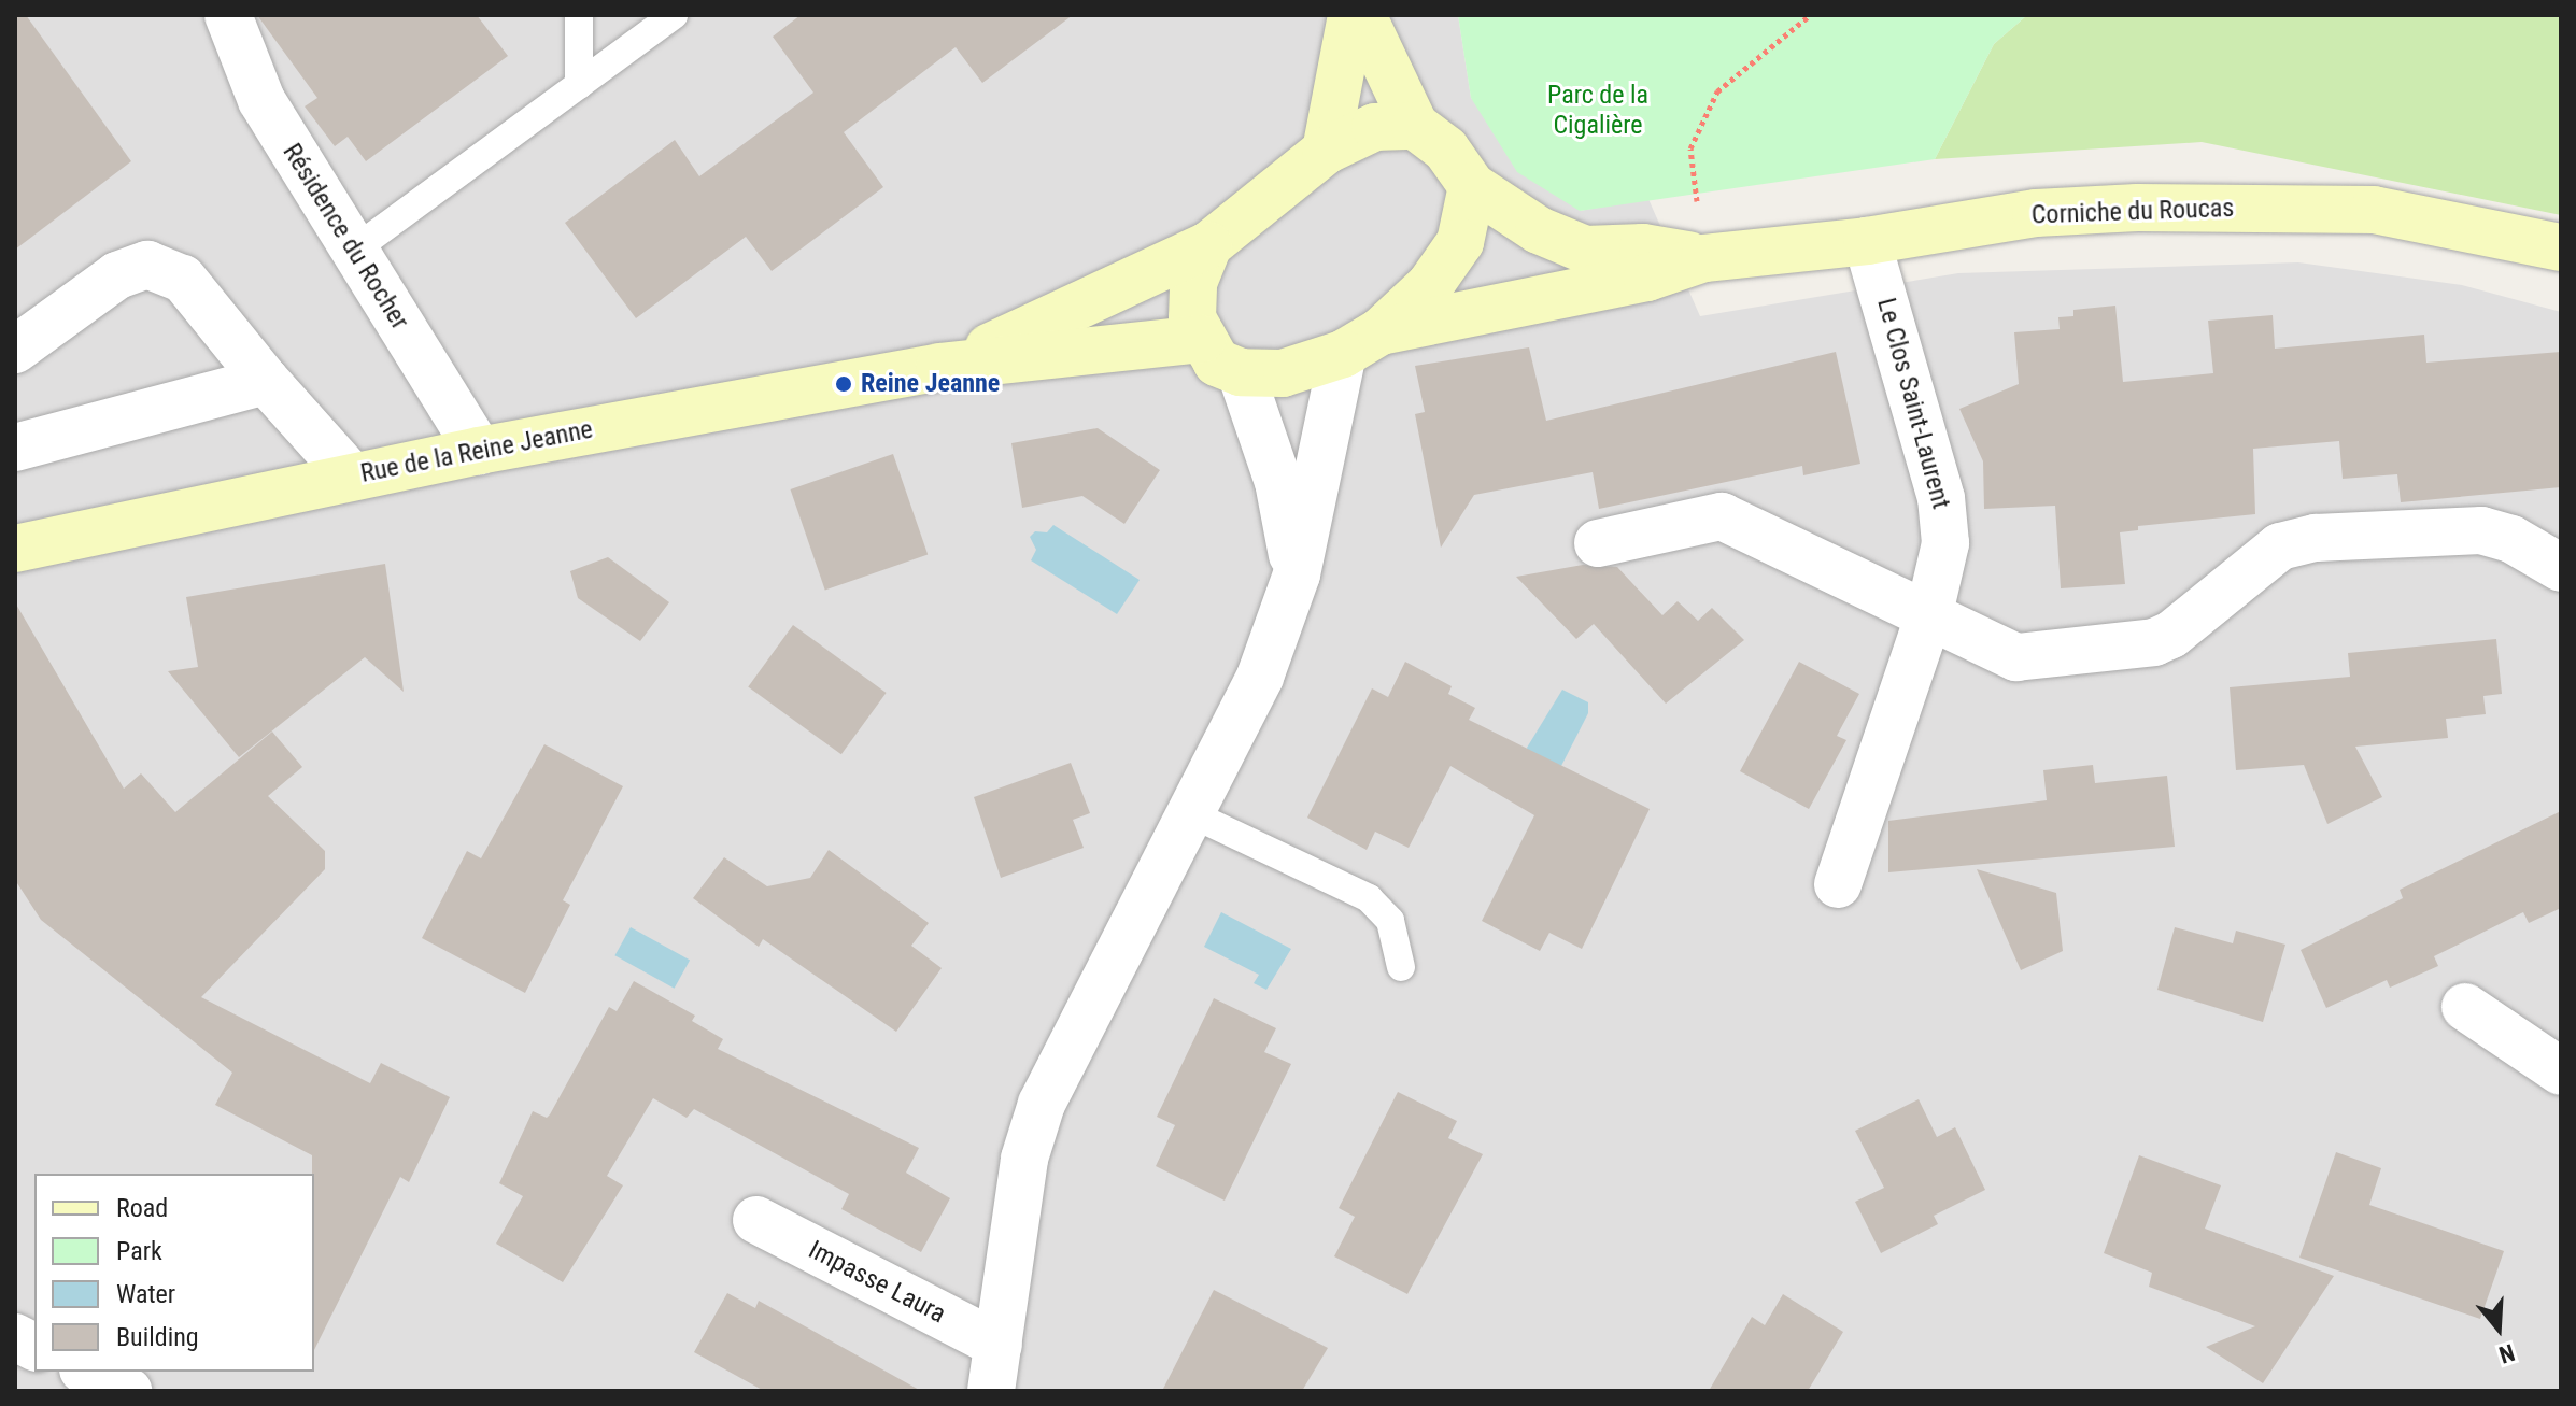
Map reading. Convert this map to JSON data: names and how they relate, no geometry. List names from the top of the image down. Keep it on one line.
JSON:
{"streets":{"main road":["Corniche du Roucas","Rue de la Reine Jeanne"],"street":["Résidence du Rocher","Le Clos Saint-Laurent","Impasse Laura"]},"crossings":[["Corniche du Roucas","Le Clos Saint-Laurent"],["Corniche du Roucas","Rue de la Reine Jeanne"],["Résidence du Rocher","Rue de la Reine Jeanne"]],"parks":["Parc de la Cigalière"],"places":["Reine Jeanne"],"legend":["Road","Park","Water","Building"],"north":"bottom"}
